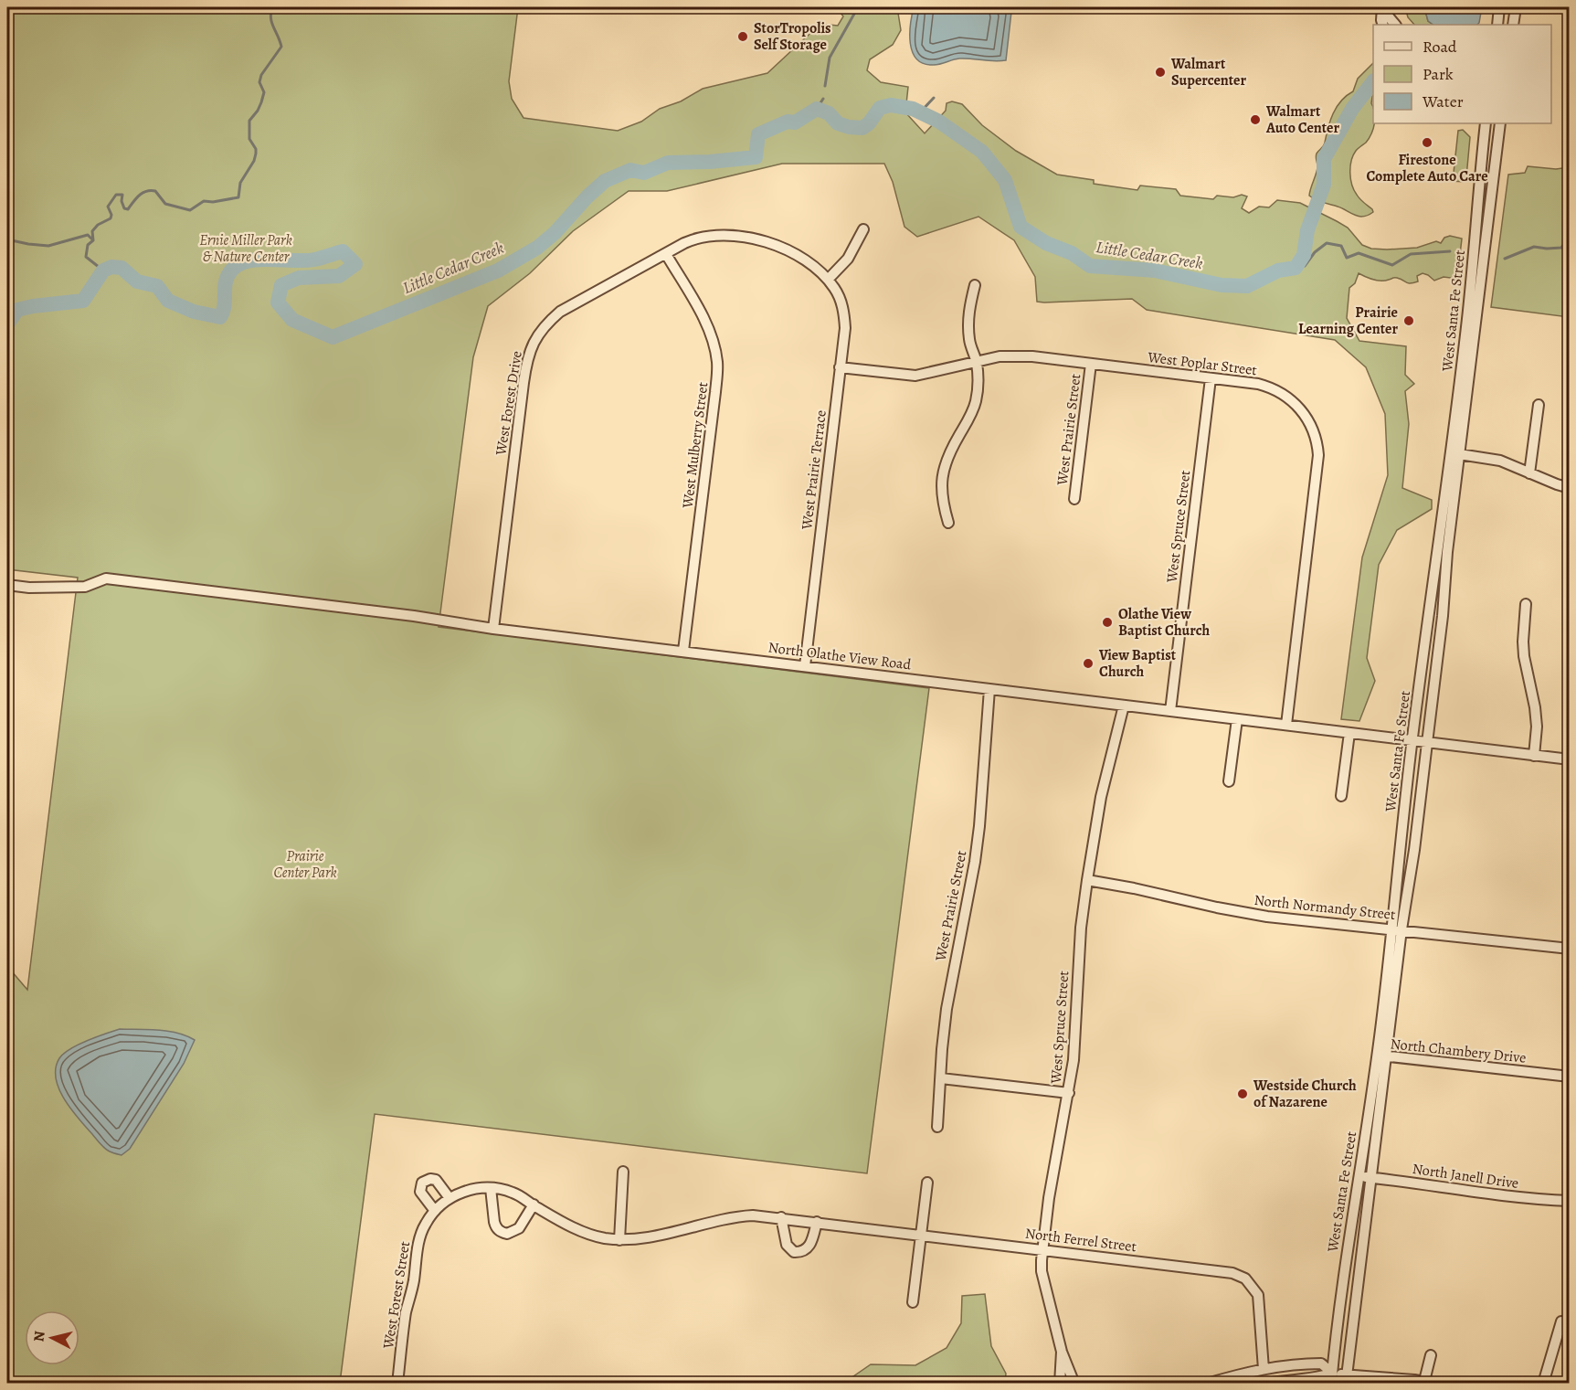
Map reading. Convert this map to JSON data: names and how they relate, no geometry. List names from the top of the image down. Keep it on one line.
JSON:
{"streets":{"street":["West Santa Fe Street","West Poplar Street","West Forest Drive","West Prairie Street","West Mulberry Street","West Prairie Terrace","West Spruce Street","North Olathe View Road","North Normandy Street","North Chambery Drive","North Janell Drive","North Ferrel Street","West Forest Street"]},"crossings":[["West Santa Fe Street","North Olathe View Road"],["West Santa Fe Street","North Normandy Street"],["West Santa Fe Street","North Chambery Drive"],["West Santa Fe Street","North Janell Drive"],["West Poplar Street","West Prairie Street"],["West Poplar Street","West Prairie Terrace"],["West Poplar Street","West Spruce Street"],["West Poplar Street","North Olathe View Road"],["West Forest Drive","West Mulberry Street"],["West Forest Drive","West Prairie Terrace"],["West Forest Drive","North Olathe View Road"],["West Prairie Street","North Olathe View Road"],["West Mulberry Street","West Prairie Terrace"],["West Mulberry Street","North Olathe View Road"],["West Prairie Terrace","North Olathe View Road"],["West Spruce Street","North Olathe View Road"],["West Spruce Street","North Normandy Street"],["West Spruce Street","North Ferrel Street"],["North Ferrel Street","West Forest Street"]],"water":["Little Cedar Creek"],"parks":["Ernie Miller Park & Nature Center","Prairie Center Park"],"places":["StorTropolis Self Storage","Walmart Supercenter","Walmart Auto Center","Firestone Complete Auto Care","Prairie Learning Center","Olathe View Baptist Church","View Baptist Church","Westside Church of Nazarene"],"legend":["Road","Park","Water"],"north":"left"}
